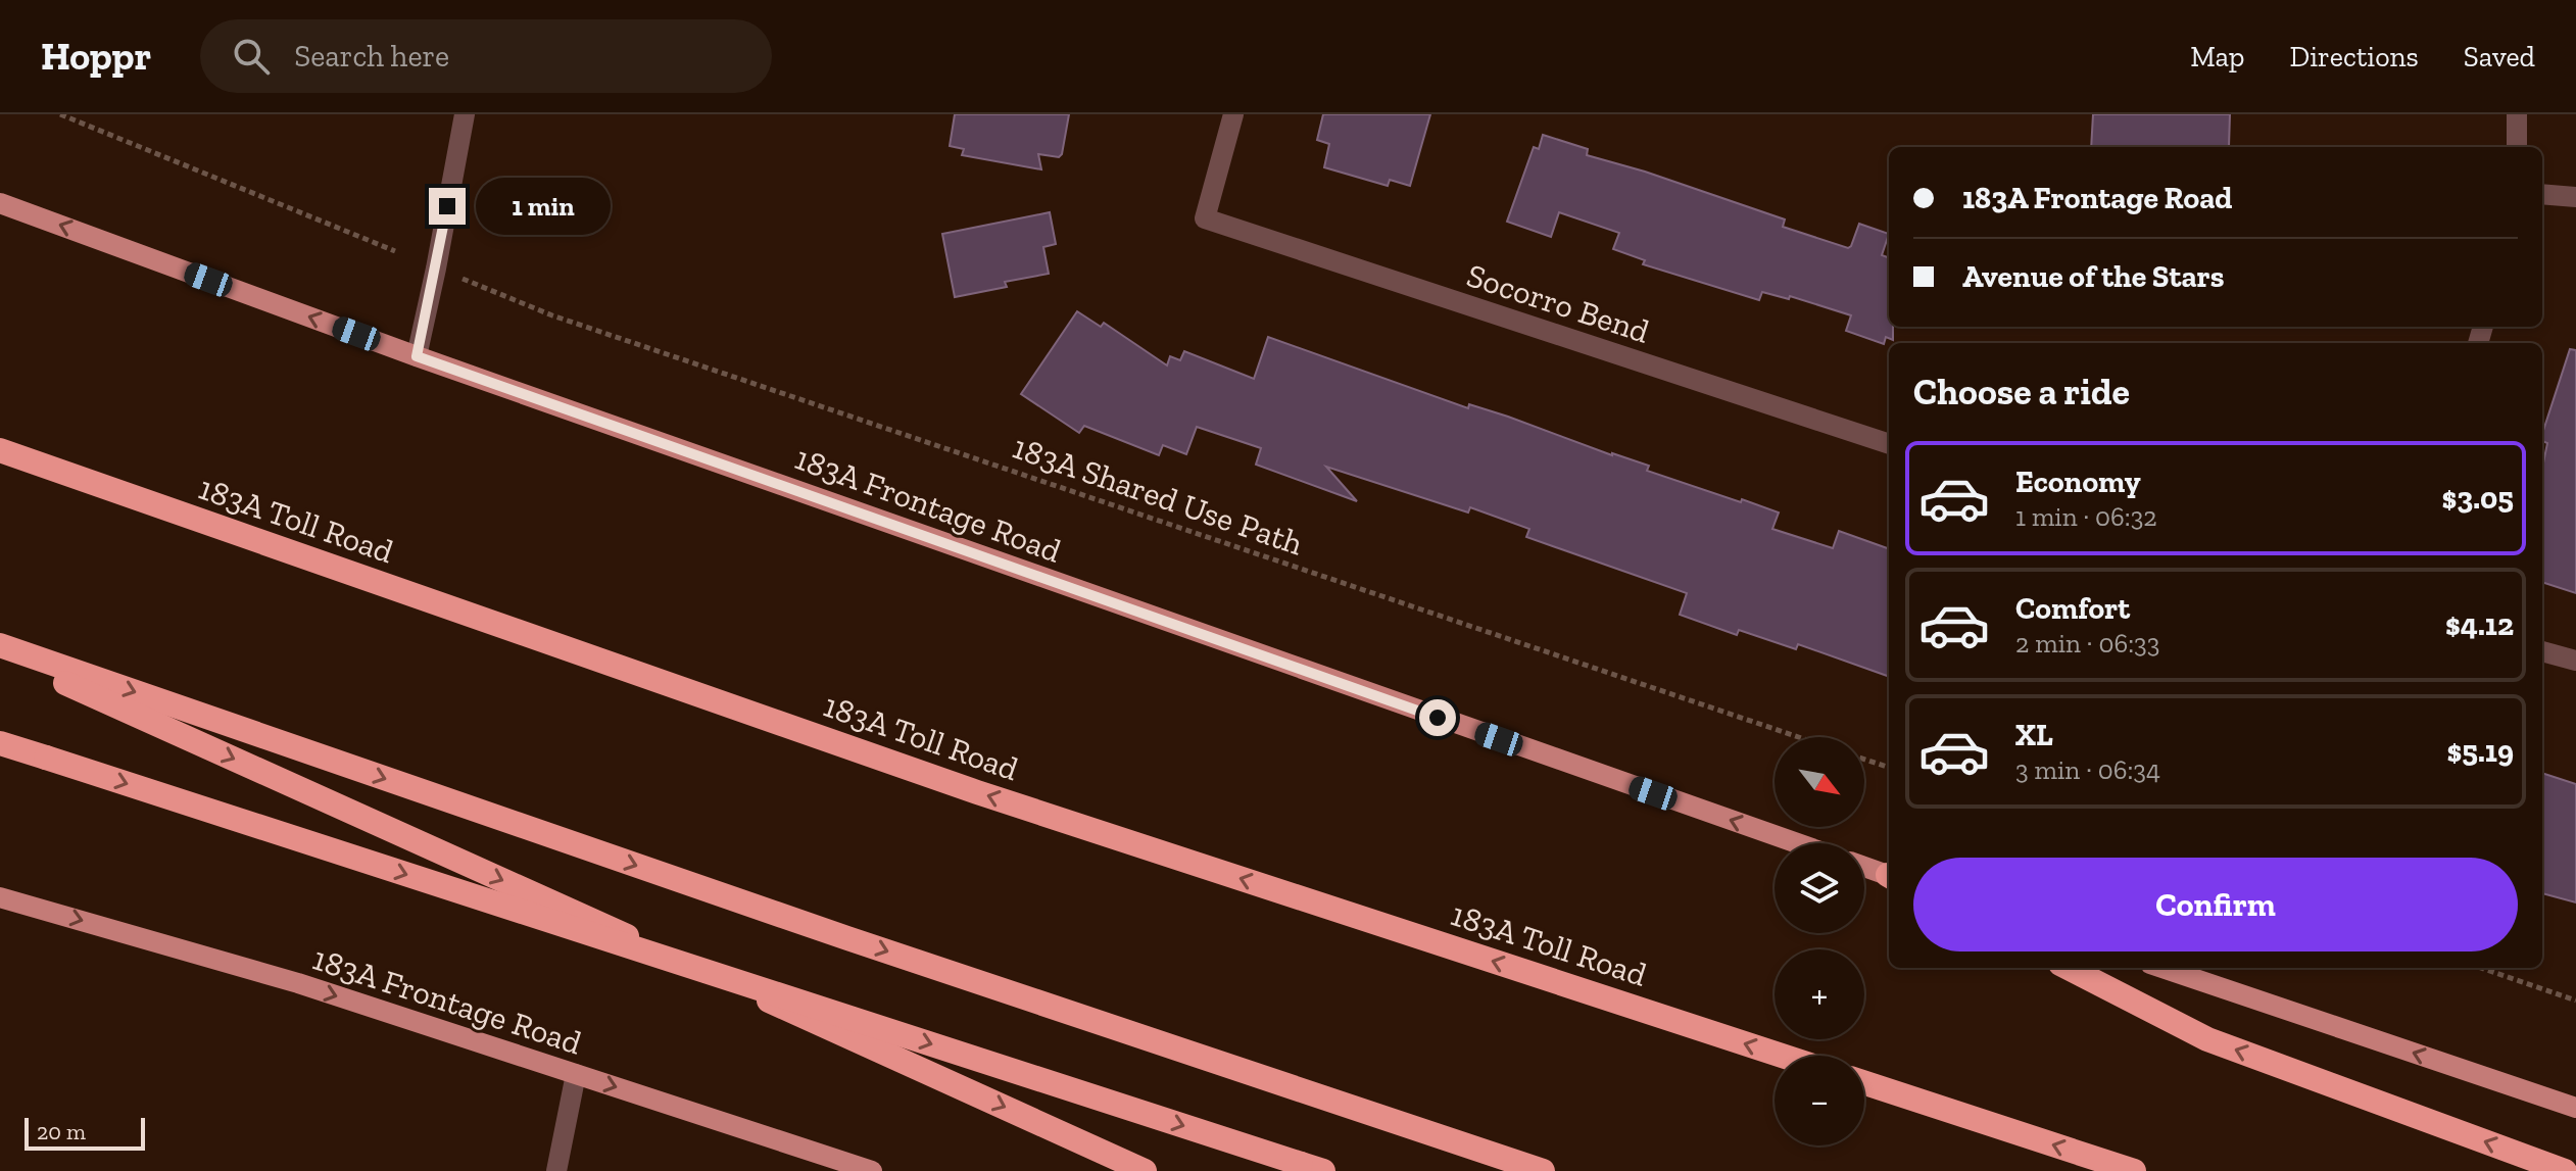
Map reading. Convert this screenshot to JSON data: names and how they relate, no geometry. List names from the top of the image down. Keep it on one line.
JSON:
{"streets":{"highway":["183A Toll Road"],"main road":["183A Frontage Road"],"street":["Socorro Bend"],"path":["183A Shared Use Path"]},"scale_bar":"20 m","north":"bottom right","page":{"header":"Hoppr","search":"Search here","nav":["Map","Directions","Saved"],"banner":["183A Frontage Road","Avenue of the Stars"],"bubble":"1 min","heading":"Choose a ride","list":[{"name":"Economy","note":"1 min · 06:32","value":"$3.05"},{"name":"Comfort","note":"2 min · 06:33","value":"$4.12"},{"name":"XL","note":"3 min · 06:34","value":"$5.19"}],"map_buttons":["+","−"],"buttons":"Confirm","scale":"20 m"}}
